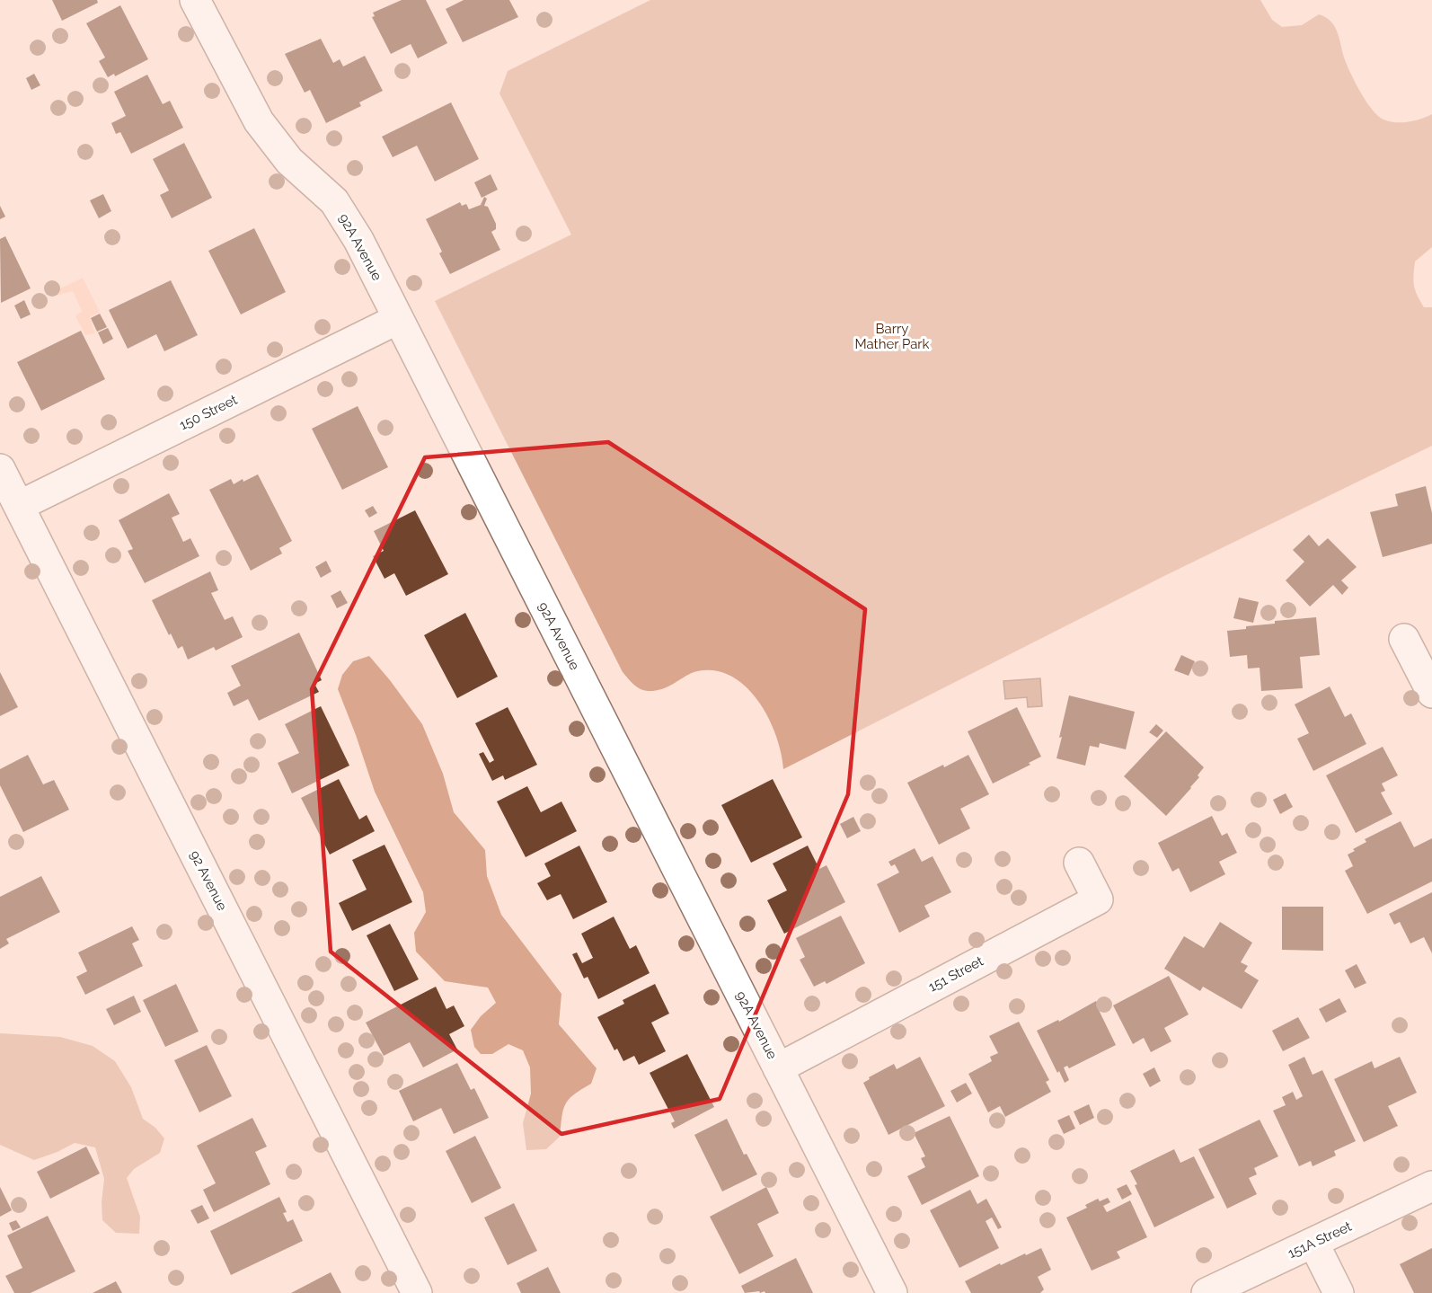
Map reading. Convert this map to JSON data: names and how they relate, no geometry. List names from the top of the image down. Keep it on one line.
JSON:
{"streets":{"street":["92A Avenue","150 Street","92 Avenue","151 Street","151A Street"]},"crossings":[["92A Avenue","150 Street"],["92A Avenue","151 Street"],["150 Street","92 Avenue"]],"parks":["Barry Mather Park"]}
